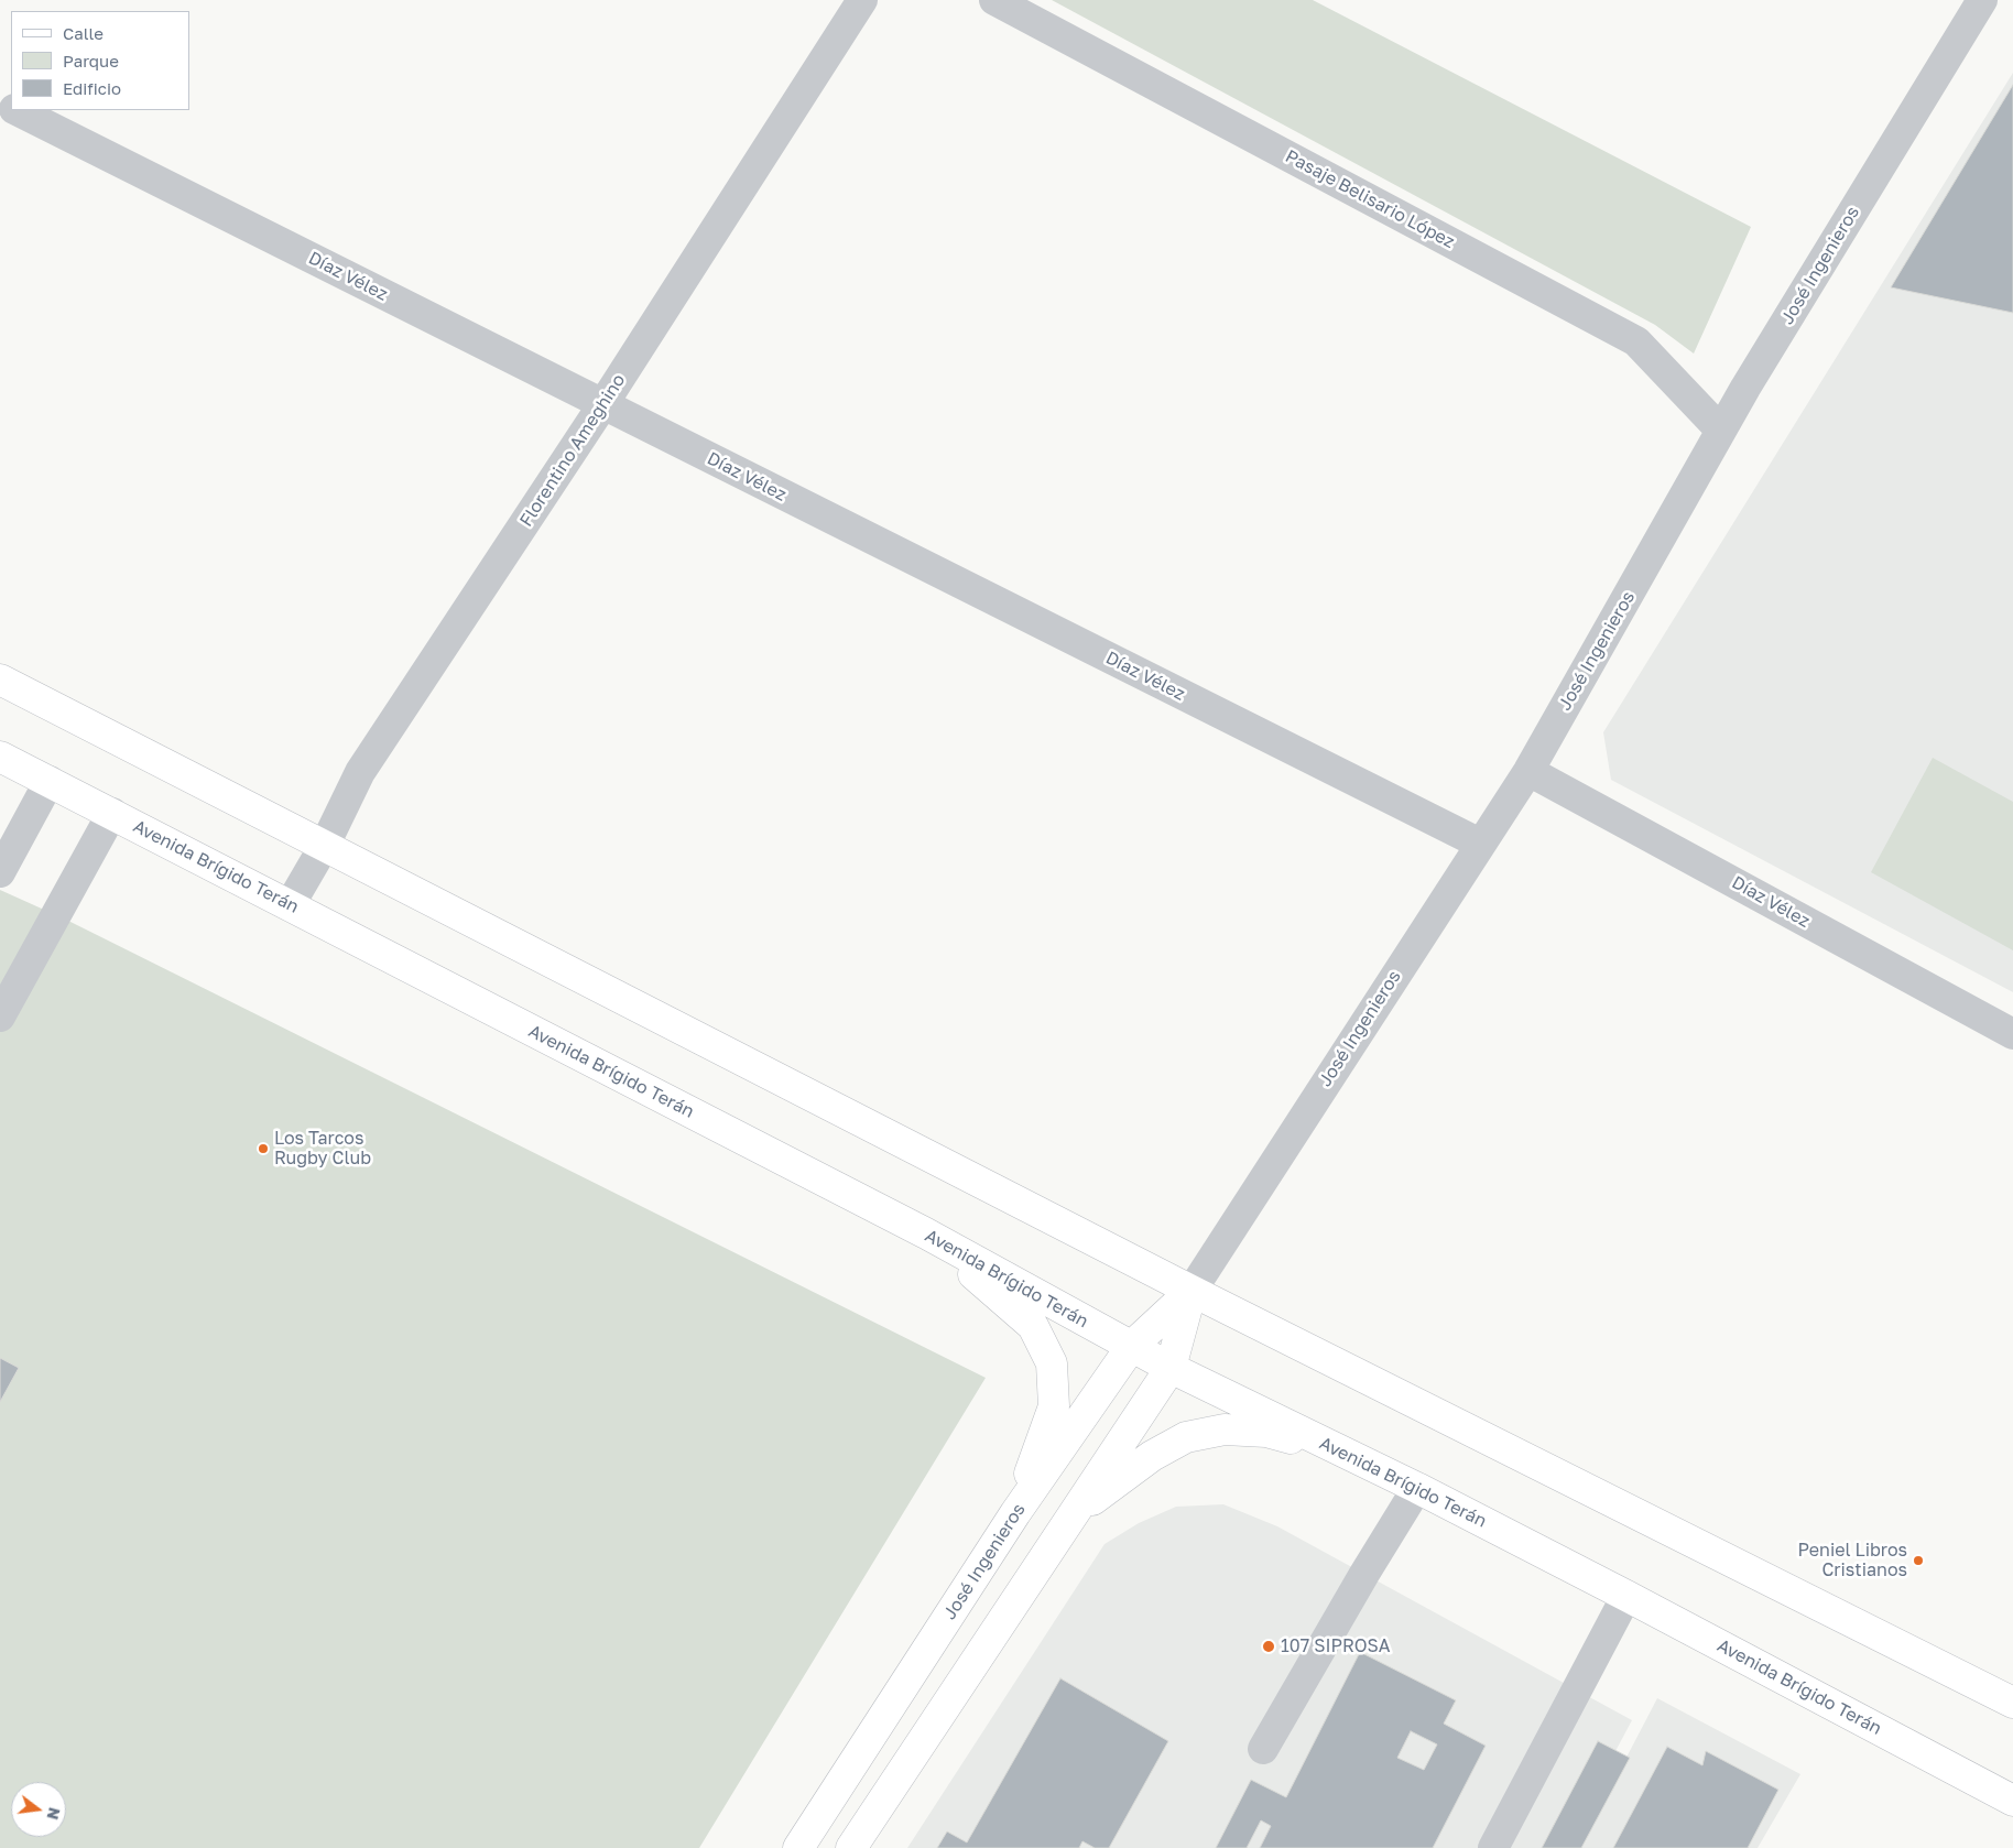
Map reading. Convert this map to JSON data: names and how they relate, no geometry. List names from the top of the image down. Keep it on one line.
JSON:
{"streets":{"main road":["José Ingenieros","Avenida Brígido Terán"],"street":["Pasaje Belisario López","Díaz Vélez","Florentino Ameghino"]},"crossings":[["Pasaje Belisario López","José Ingenieros"],["José Ingenieros","Díaz Vélez"],["José Ingenieros","Avenida Brígido Terán"],["Díaz Vélez","Florentino Ameghino"],["Florentino Ameghino","Avenida Brígido Terán"]],"places":["Los Tarcos Rugby Club","Peniel Libros Cristianos","107 SIPROSA"],"legend":["Calle","Parque","Edificio"],"north":"right"}
